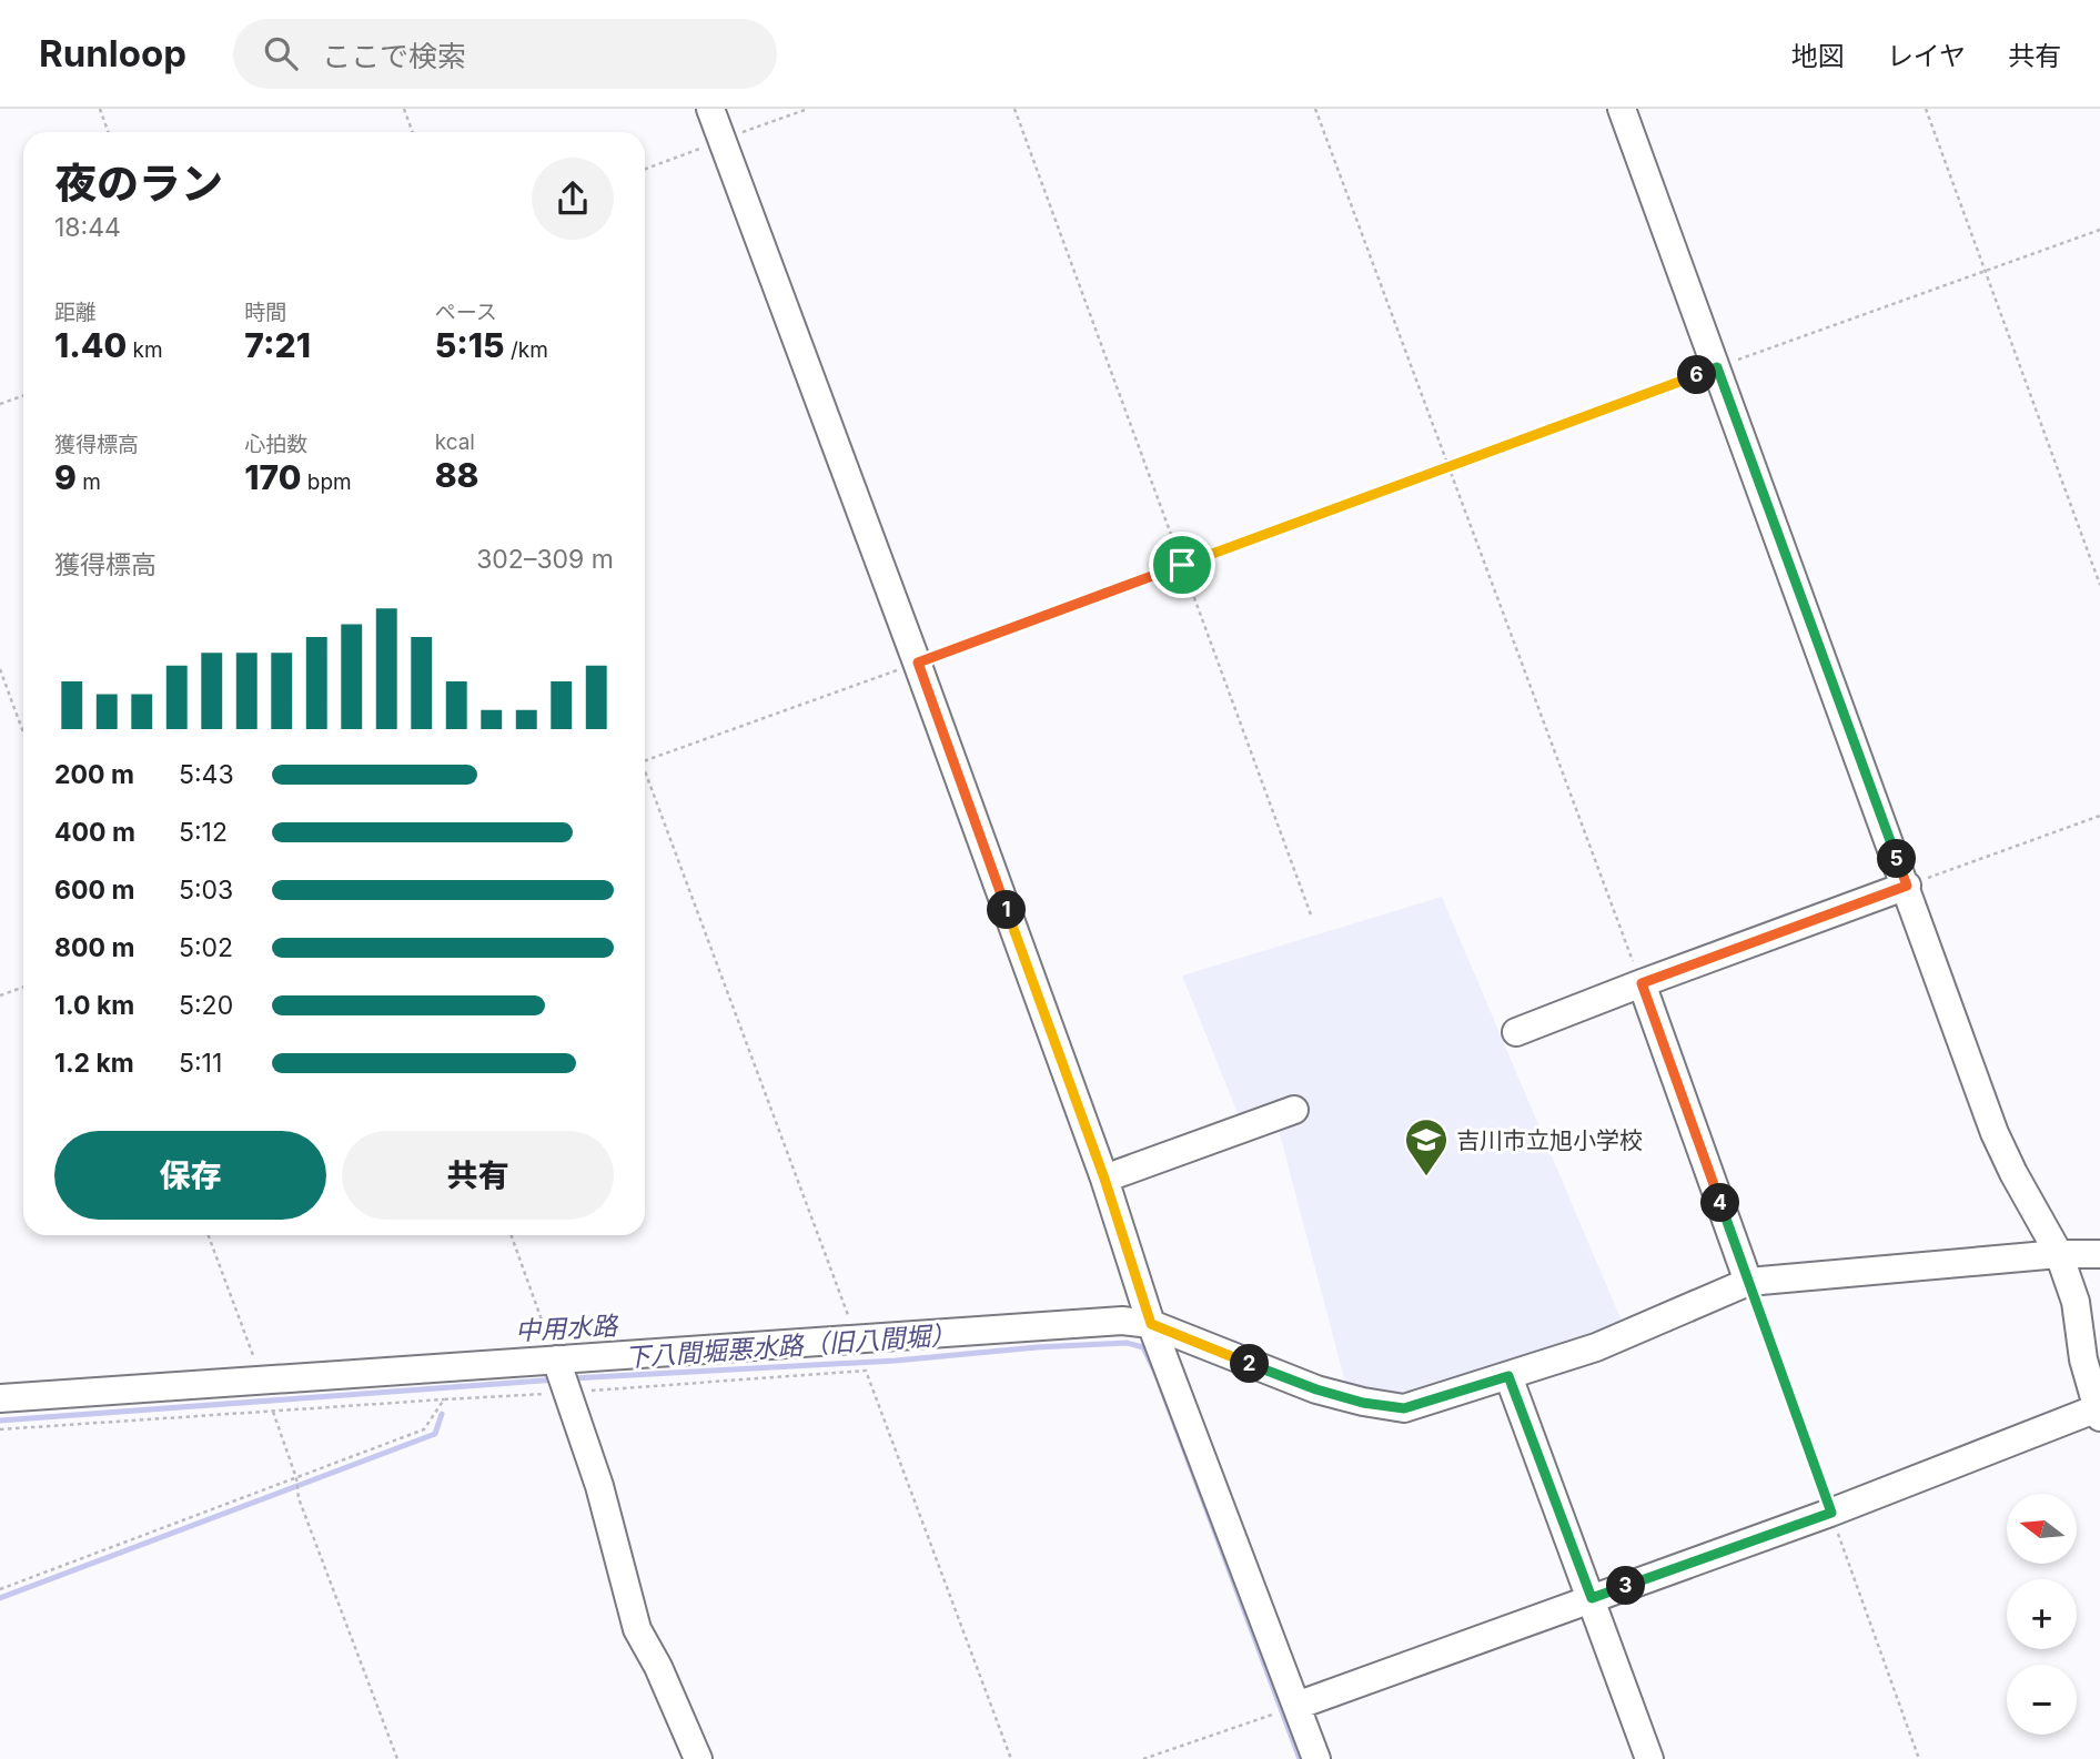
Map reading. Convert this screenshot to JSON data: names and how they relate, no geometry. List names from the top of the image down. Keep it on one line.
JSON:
{"water":["中用水路","下八間堀悪水路（旧八間堀）"],"places":{"school or university":["吉川市立旭小学校"]},"north":"left","page":{"header":"Runloop","search":"ここで検索","nav":["地図","レイヤ","共有"],"heading":["夜のラン","18:44"],"stats":[["距離","1.40 km"],["時間","7:21"],["ペース","5:15 /km"],["獲得標高","9 m"],["心拍数","170 bpm"],["kcal","88"]],"pins":["6","5","1","4","2","3"],"chart":["獲得標高","302–309 m"],"list":[{"name":"200 m","note":"5:43"},{"name":"400 m","note":"5:12"},{"name":"600 m","note":"5:03"},{"name":"800 m","note":"5:02"},{"name":"1.0 km","note":"5:20"},{"name":"1.2 km","note":"5:11"}],"buttons":["保存","共有"],"map_buttons":["+","−"]}}
